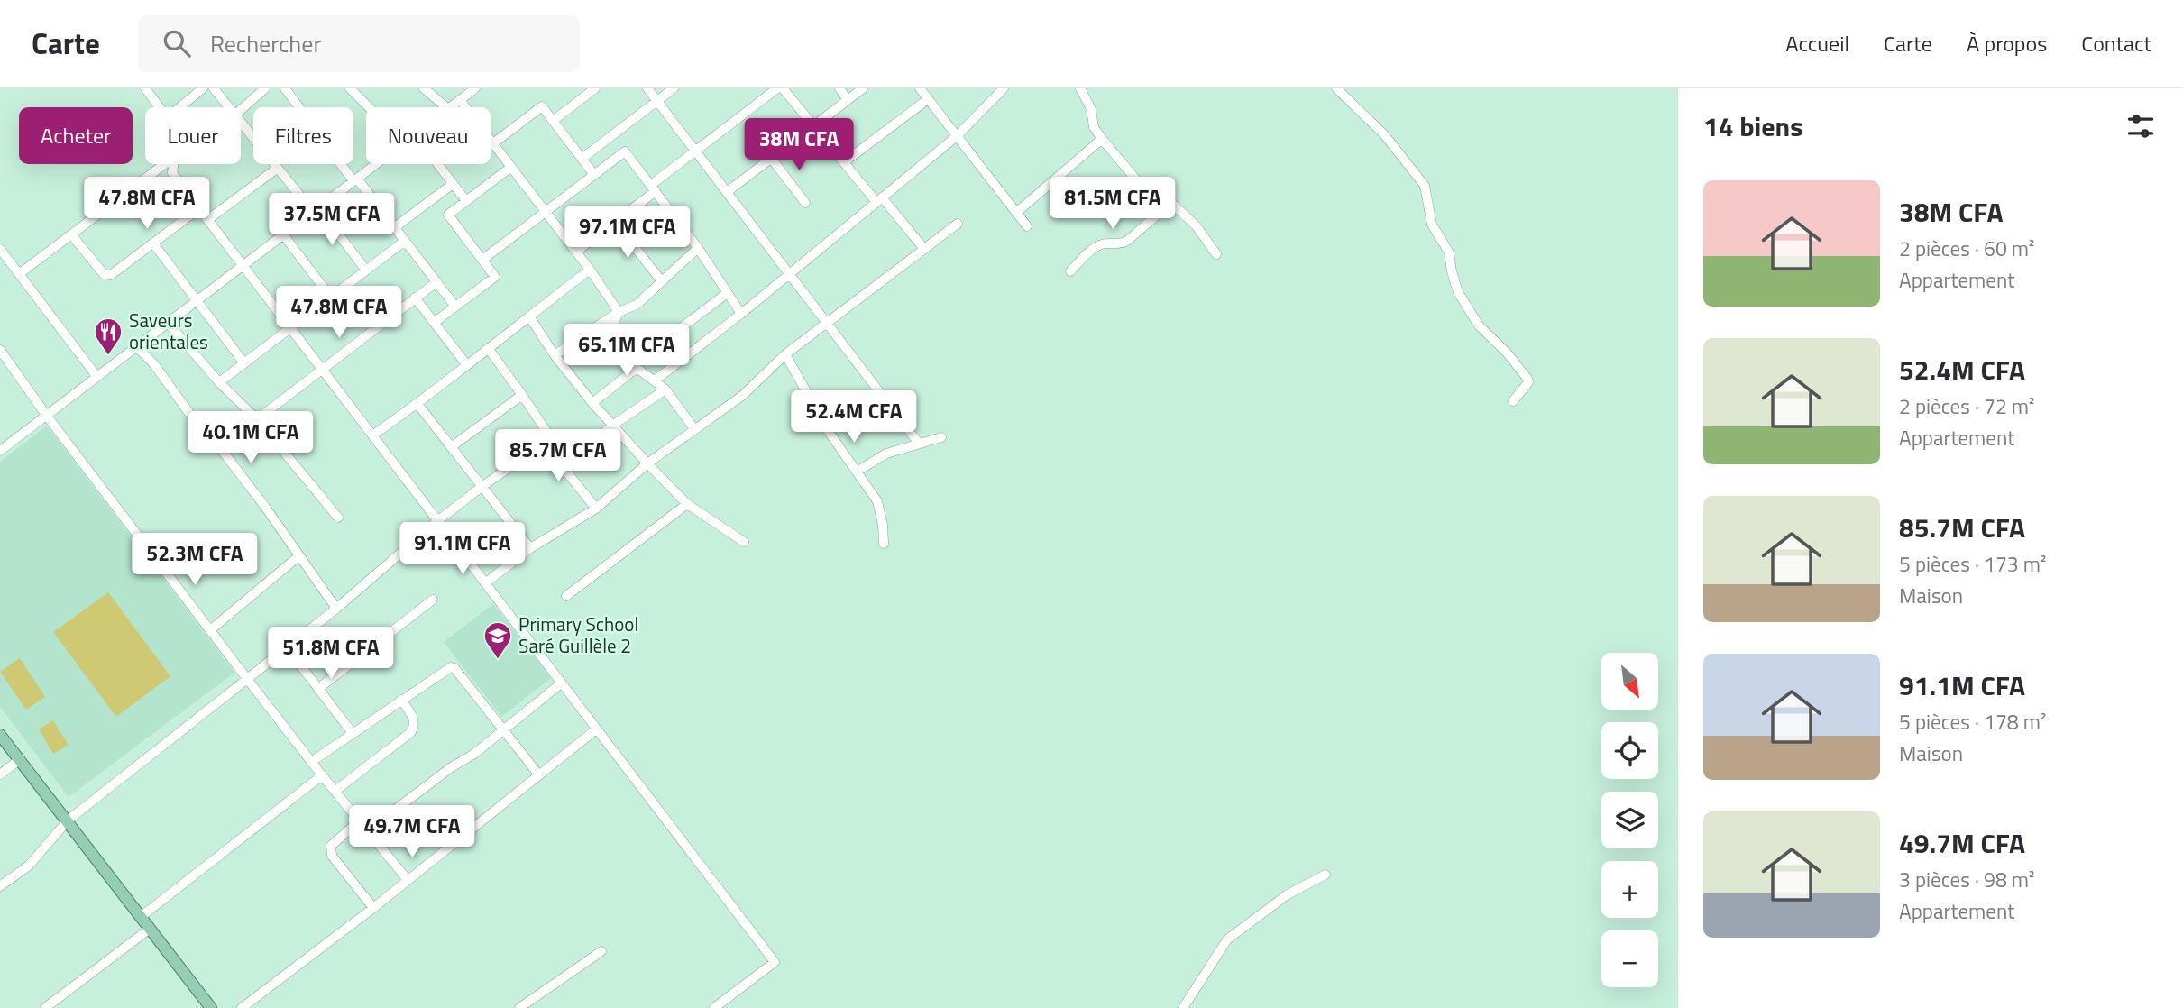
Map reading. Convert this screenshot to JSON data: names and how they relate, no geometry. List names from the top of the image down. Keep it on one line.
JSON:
{"places":{"restaurant":["Saveurs orientales"],"school or university":["Primary School Saré Guillèle 2"]},"north":"bottom right","page":{"header":"Carte","search":"Rechercher","nav":["Accueil","Carte","À propos","Contact"],"heading":"14 biens","chip":["Acheter","Louer","Filtres","Nouveau"],"price":["38M CFA","47.8M CFA","81.5M CFA","37.5M CFA","97.1M CFA","47.8M CFA","65.1M CFA","52.4M CFA","40.1M CFA","85.7M CFA","91.1M CFA","52.3M CFA","51.8M CFA","49.7M CFA"],"list":[{"name":"38M CFA","note":"2 pièces · 60 m² · Appartement"},{"name":"52.4M CFA","note":"2 pièces · 72 m² · Appartement"},{"name":"85.7M CFA","note":"5 pièces · 173 m² · Maison"},{"name":"91.1M CFA","note":"5 pièces · 178 m² · Maison"},{"name":"49.7M CFA","note":"3 pièces · 98 m² · Appartement"}],"map_buttons":["+","−"]}}
